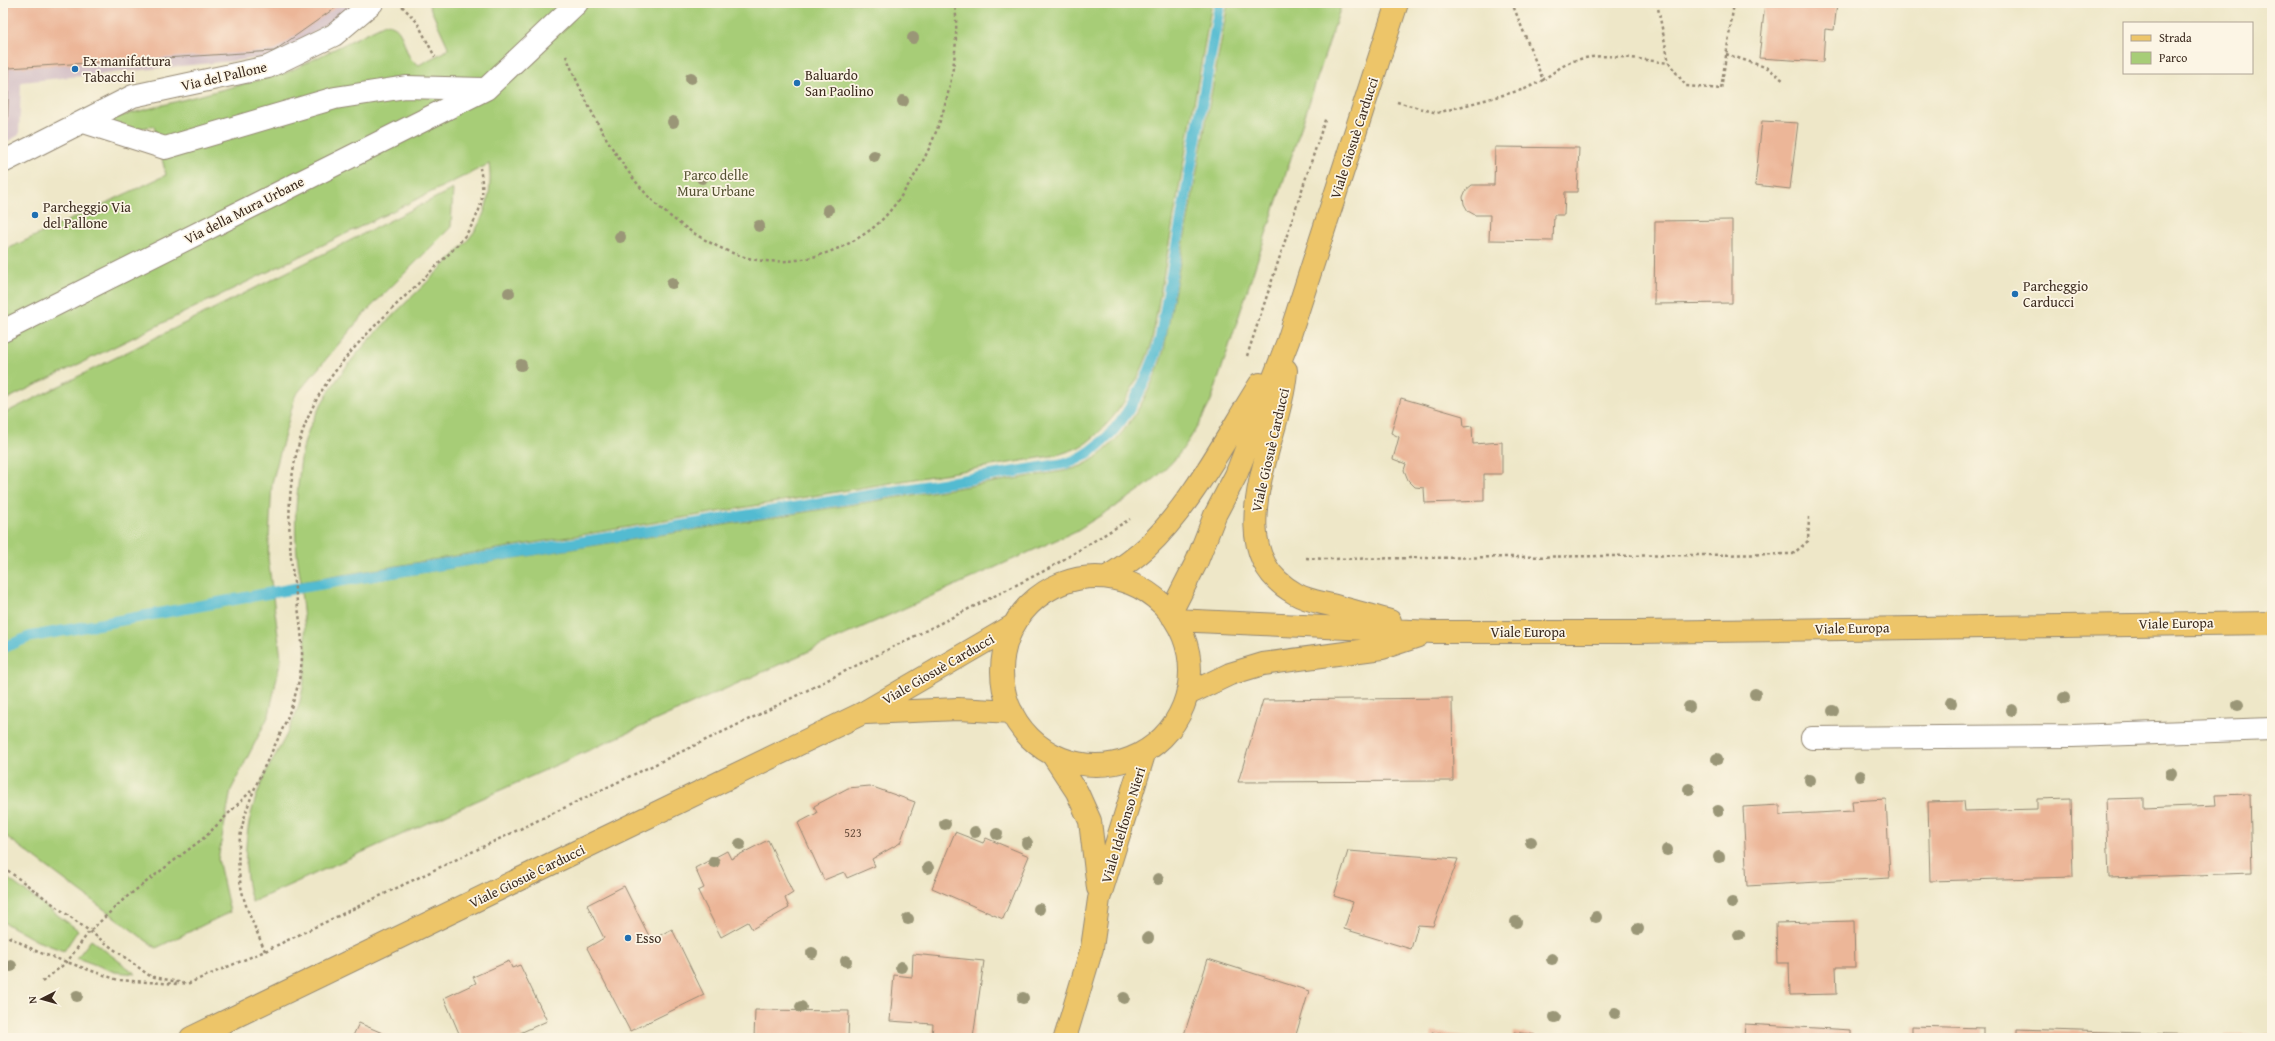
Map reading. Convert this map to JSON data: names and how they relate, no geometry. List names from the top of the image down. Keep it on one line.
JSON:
{"streets":{"main road":["Viale Giosuè Carducci","Viale Europa","Viale Idelfonso Nieri"],"street":["Via del Pallone","Via della Mura Urbane"]},"crossings":[["Viale Giosuè Carducci","Viale Europa"]],"parks":["Parco delle Mura Urbane"],"places":["Ex manifattura Tabacchi","Baluardo San Paolino","Parcheggio Via del Pallone","Parcheggio Carducci","Esso"],"house_numbers":["523"],"legend":["Strada","Parco"],"north":"left"}
